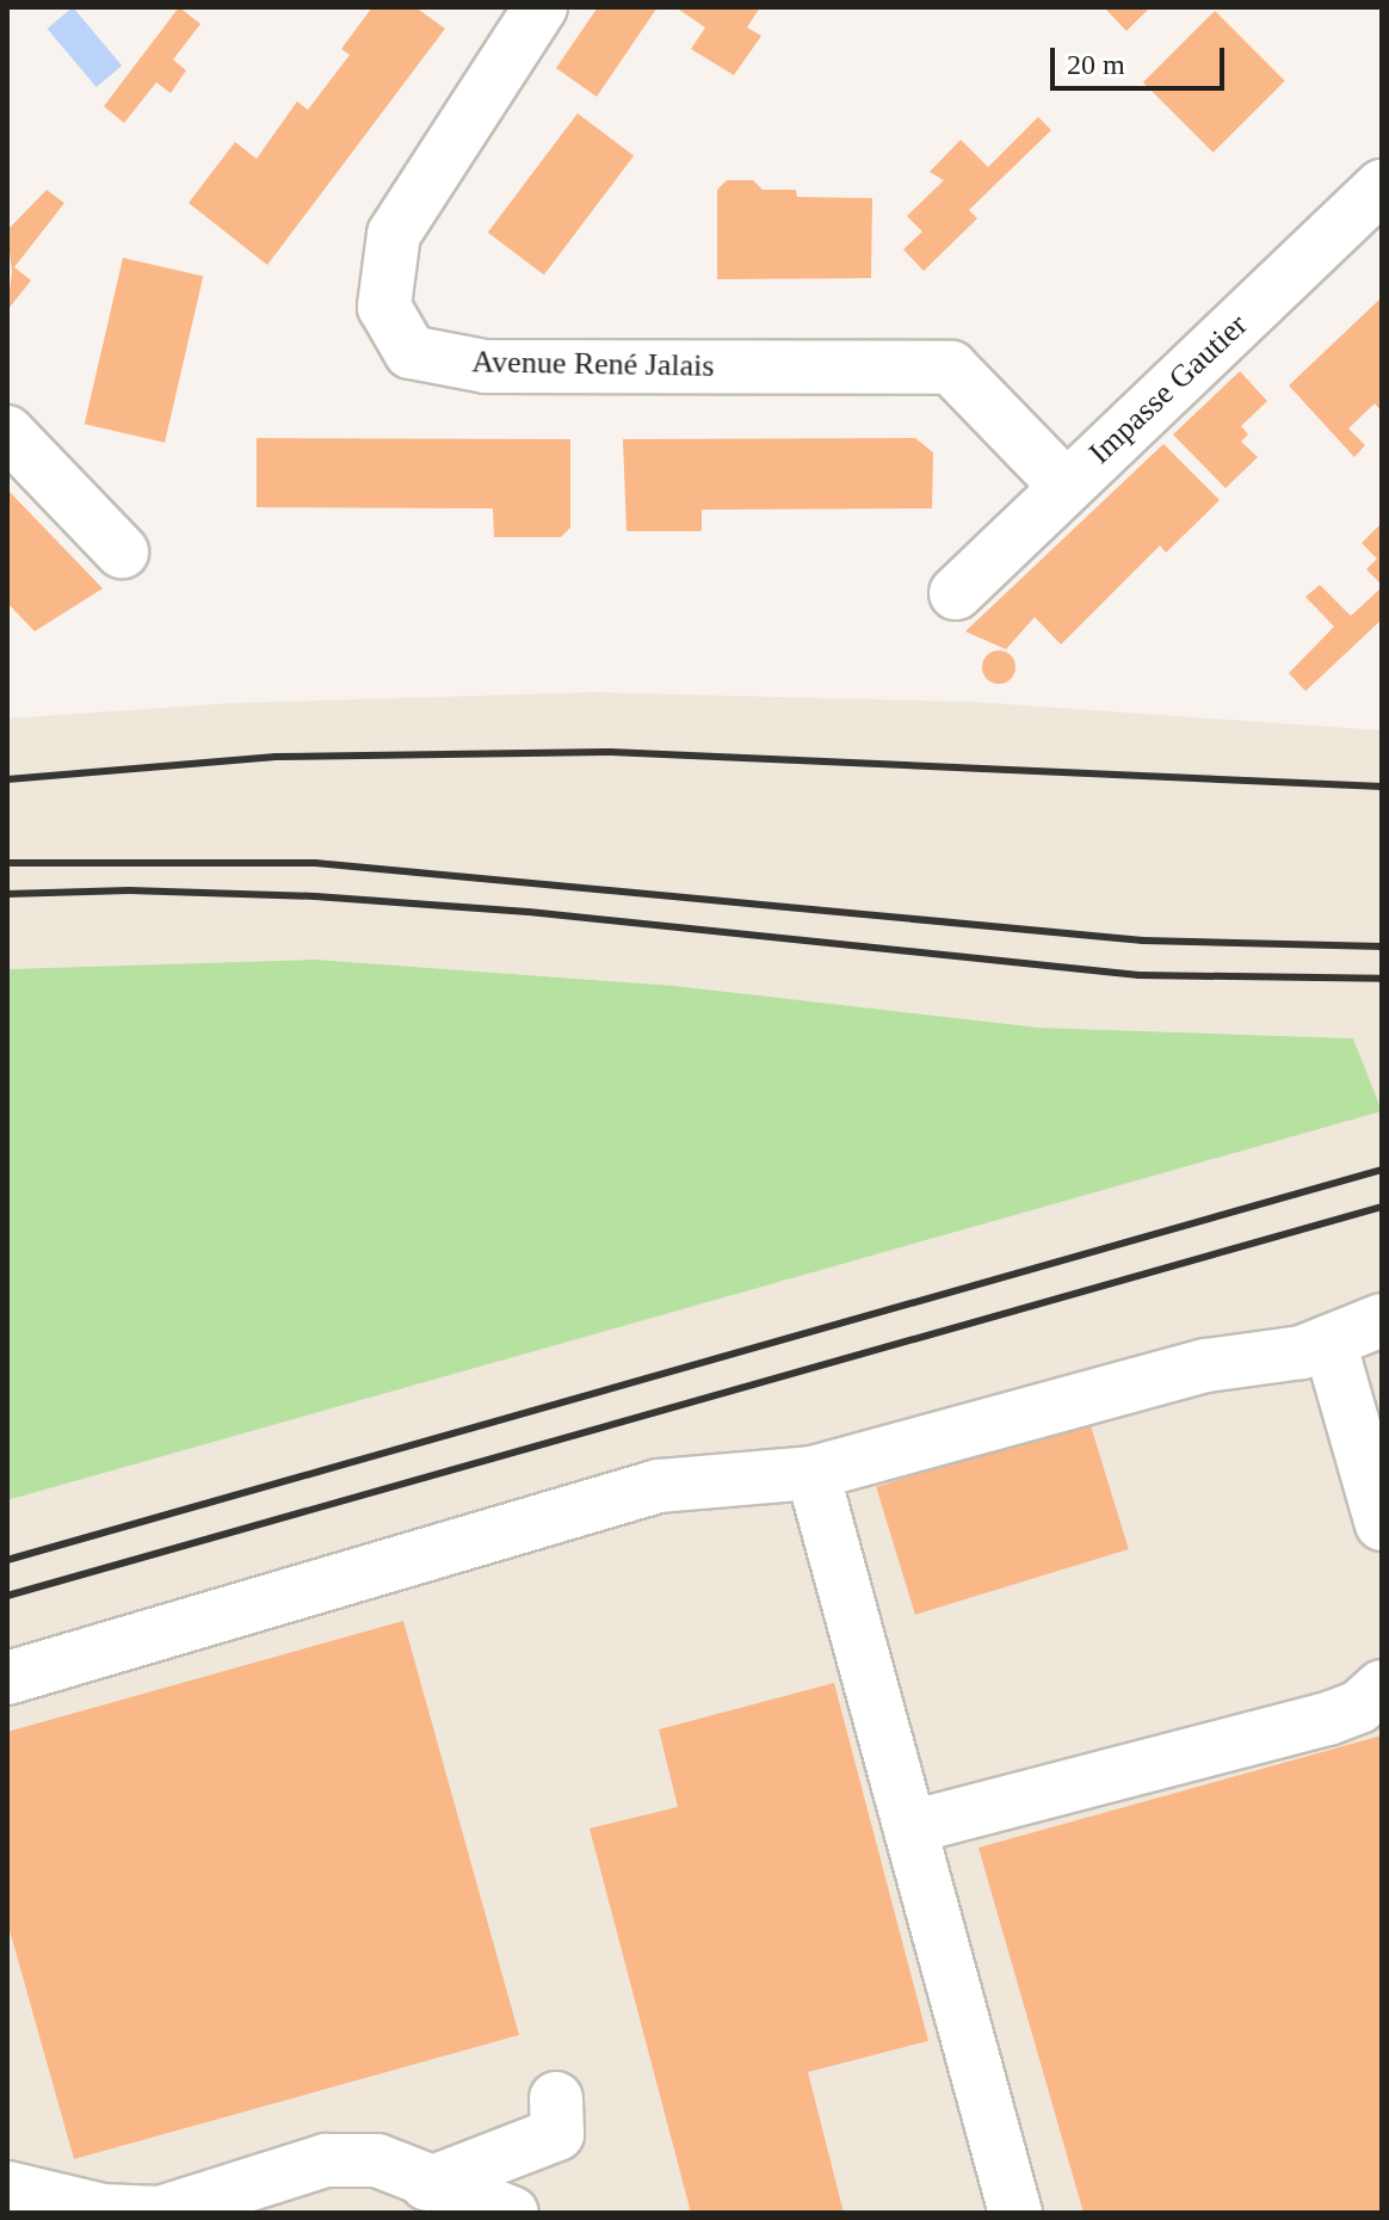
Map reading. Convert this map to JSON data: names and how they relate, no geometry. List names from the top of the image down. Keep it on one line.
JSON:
{"streets":{"street":["Avenue René Jalais","Impasse Gautier"]},"crossings":[["Avenue René Jalais","Impasse Gautier"]],"scale_bar":"20 m"}
